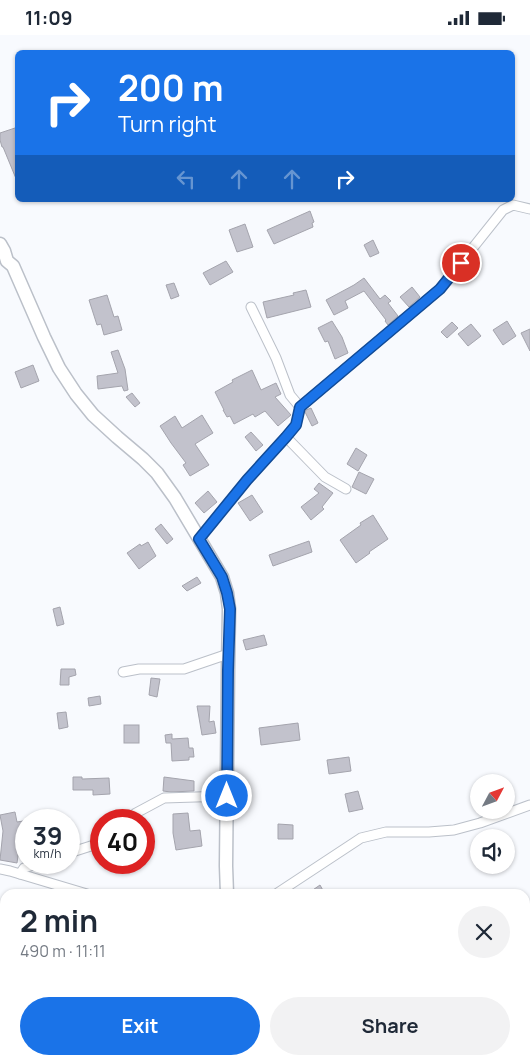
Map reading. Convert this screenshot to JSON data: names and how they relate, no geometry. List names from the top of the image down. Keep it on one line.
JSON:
{"north":"top right","page":{"status":"11:09","turn":["200 m","Turn right"],"speed":"39 km/h","limit":"40","heading":["2 min","490 m · 11:11"],"buttons":["Exit","Share"]}}
